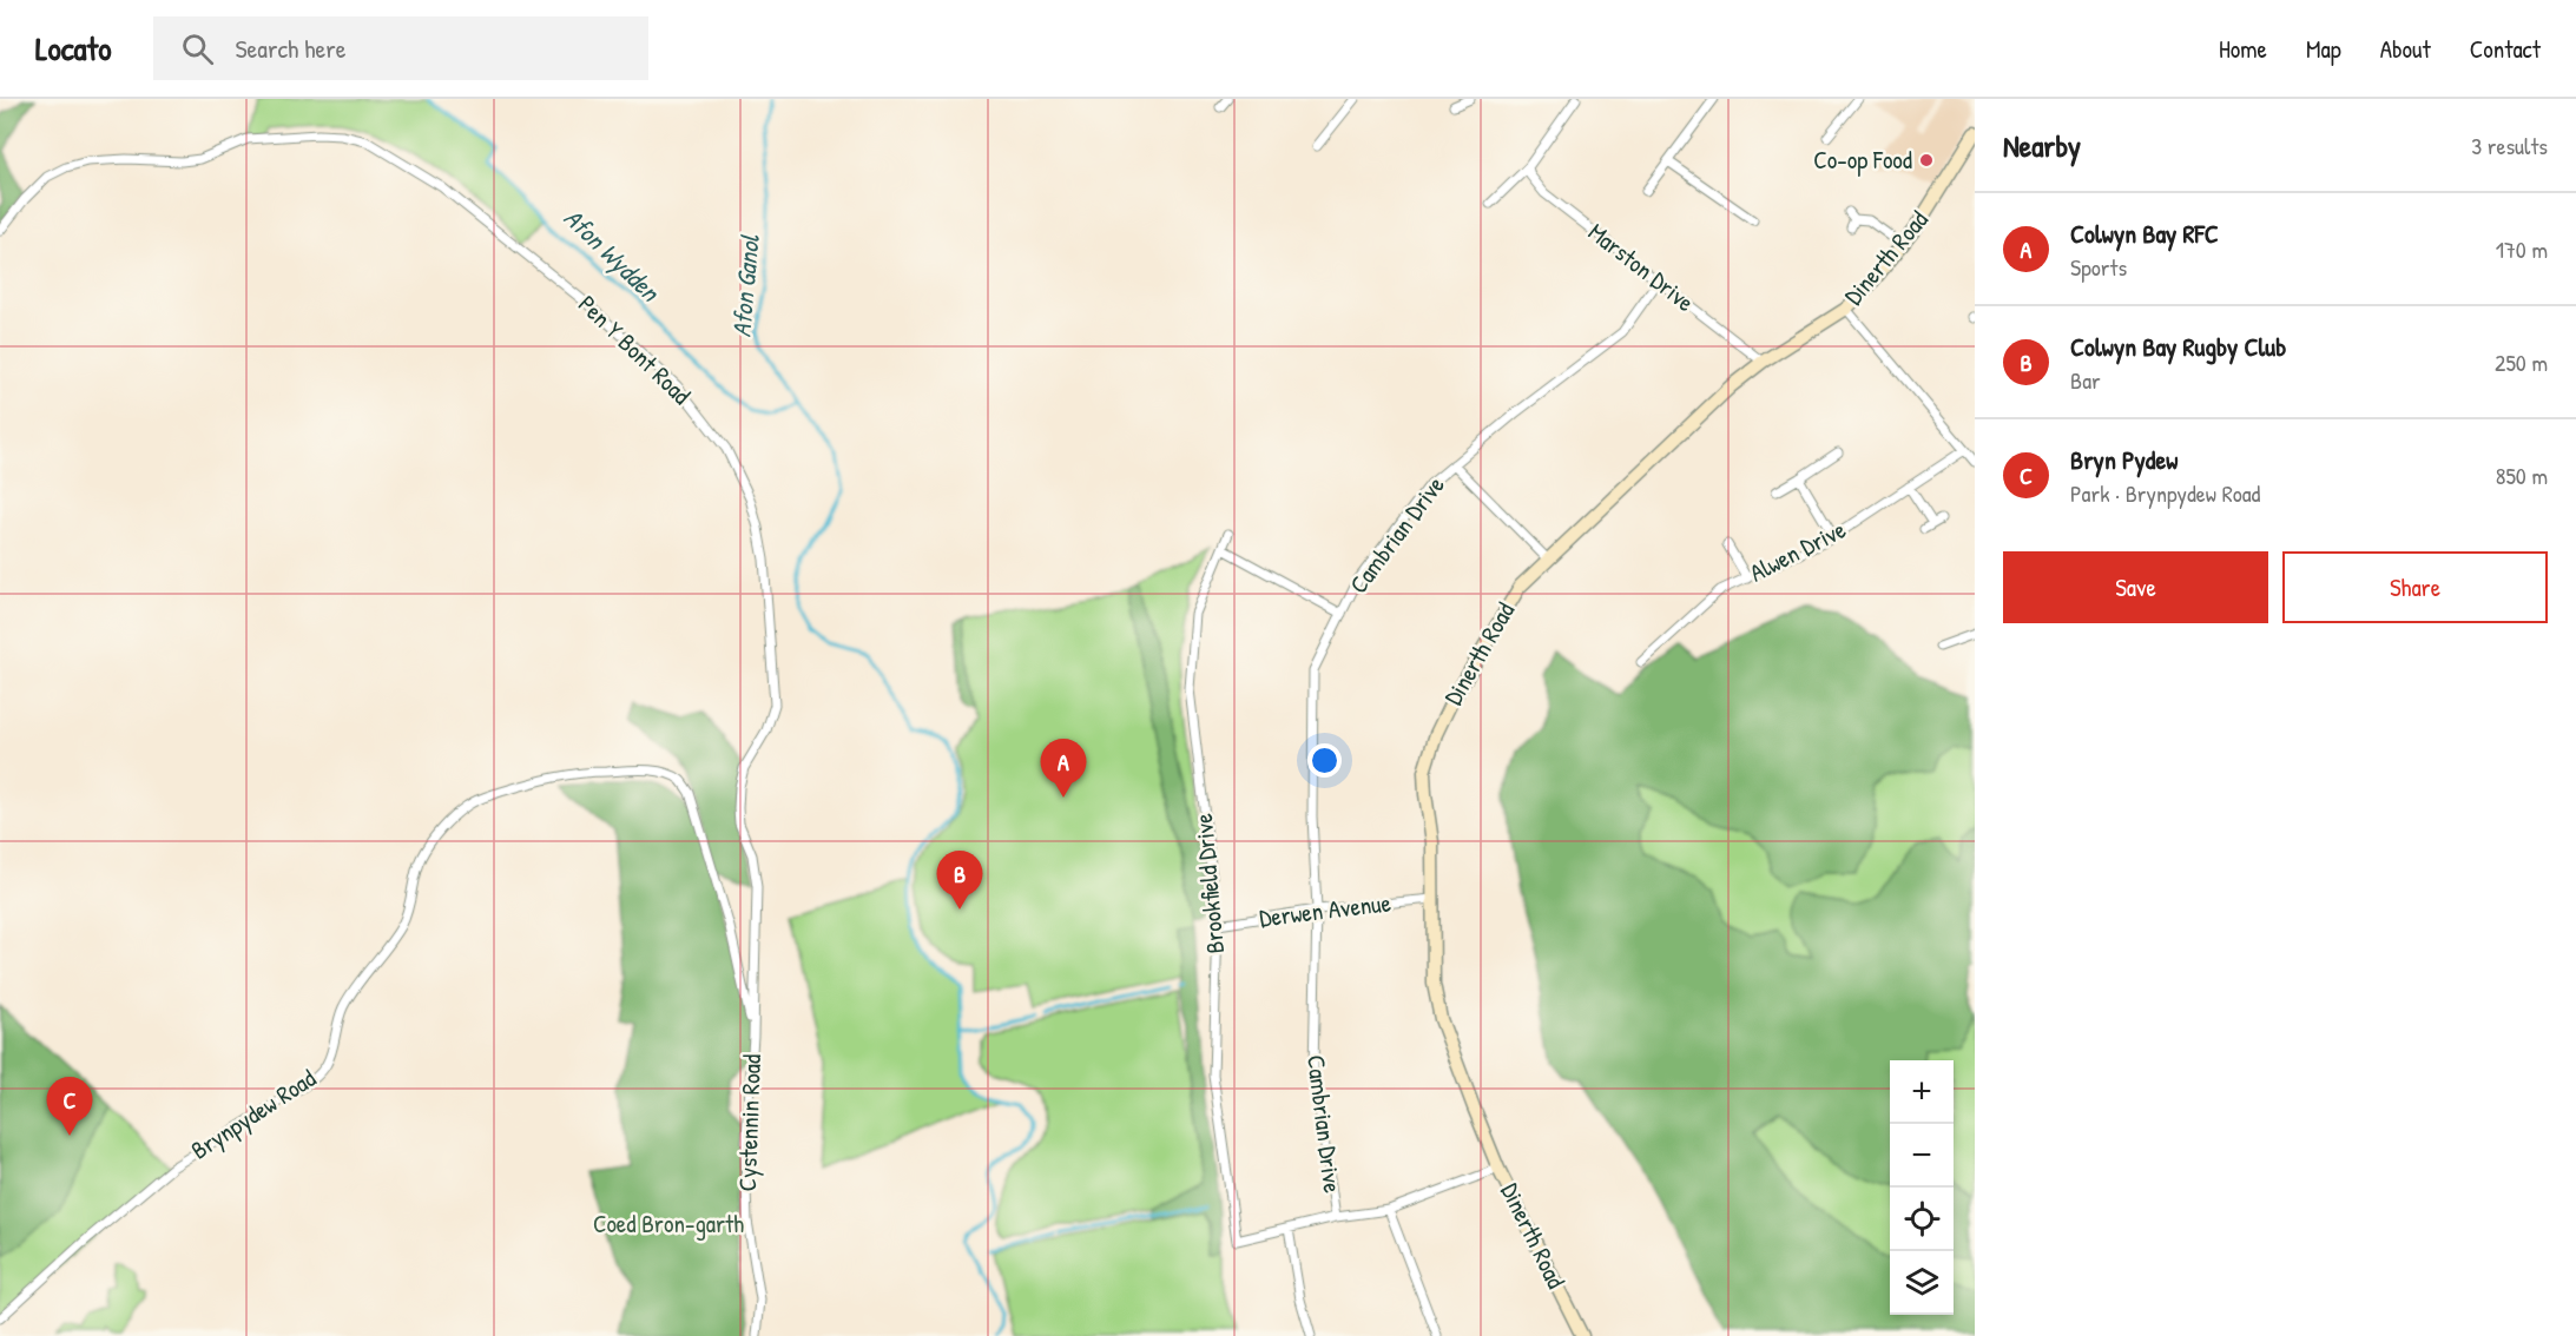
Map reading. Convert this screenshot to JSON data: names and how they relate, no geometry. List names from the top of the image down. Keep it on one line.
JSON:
{"streets":{"street":["Dinerth Road","Marston Drive","Pen Y Bont Road","Cambrian Drive","Alwen Drive","Brookfield Drive","Derwen Avenue","Brynpydew Road","Cystennin Road"]},"crossings":[["Dinerth Road","Marston Drive"],["Dinerth Road","Derwen Avenue"],["Marston Drive","Cambrian Drive"],["Pen Y Bont Road","Brynpydew Road"],["Pen Y Bont Road","Cystennin Road"],["Cambrian Drive","Derwen Avenue"],["Brookfield Drive","Derwen Avenue"],["Brynpydew Road","Cystennin Road"]],"water":["Afon Wydden","Afon Ganol"],"parks":["Coed Bron-garth"],"places":["Co-op Food"],"page":{"header":"Locato","search":"Search here","nav":["Home","Map","About","Contact"],"heading":["Nearby","3 results"],"list":[{"mark":"A","name":"Colwyn Bay RFC","note":"Sports","value":"170 m"},{"mark":"B","name":"Colwyn Bay Rugby Club","note":"Bar","value":"250 m"},{"mark":"C","name":"Bryn Pydew","note":"Park · Brynpydew Road","value":"850 m"}],"buttons":["Save","Share"],"pins":["A","B","C"],"map_buttons":["+","−"]}}
